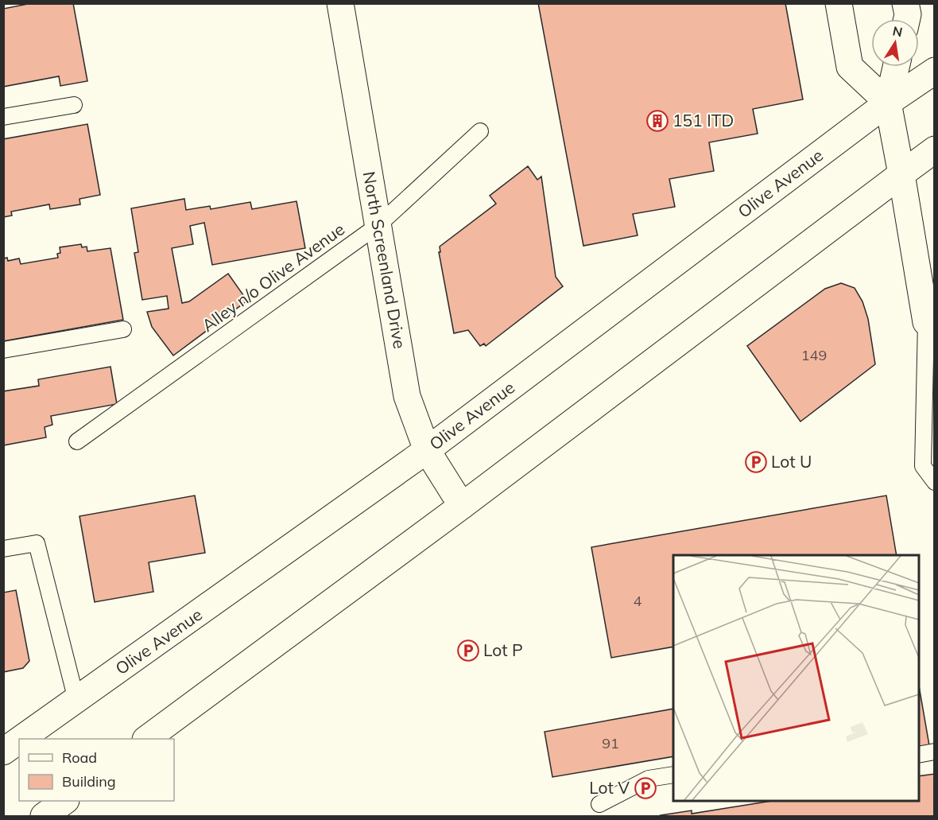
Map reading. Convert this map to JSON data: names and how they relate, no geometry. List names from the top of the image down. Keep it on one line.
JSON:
{"streets":{"main road":["Olive Avenue","North Screenland Drive"],"lane":["Alley n/o Olive Avenue"]},"crossings":[["Olive Avenue","North Screenland Drive"],["North Screenland Drive","Alley n/o Olive Avenue"]],"places":{"building":["151 ITD"],"parking":["Lot U","Lot P","Lot V"]},"house_numbers":["149","4","91"],"legend":["Road","Building"],"north":"top"}
